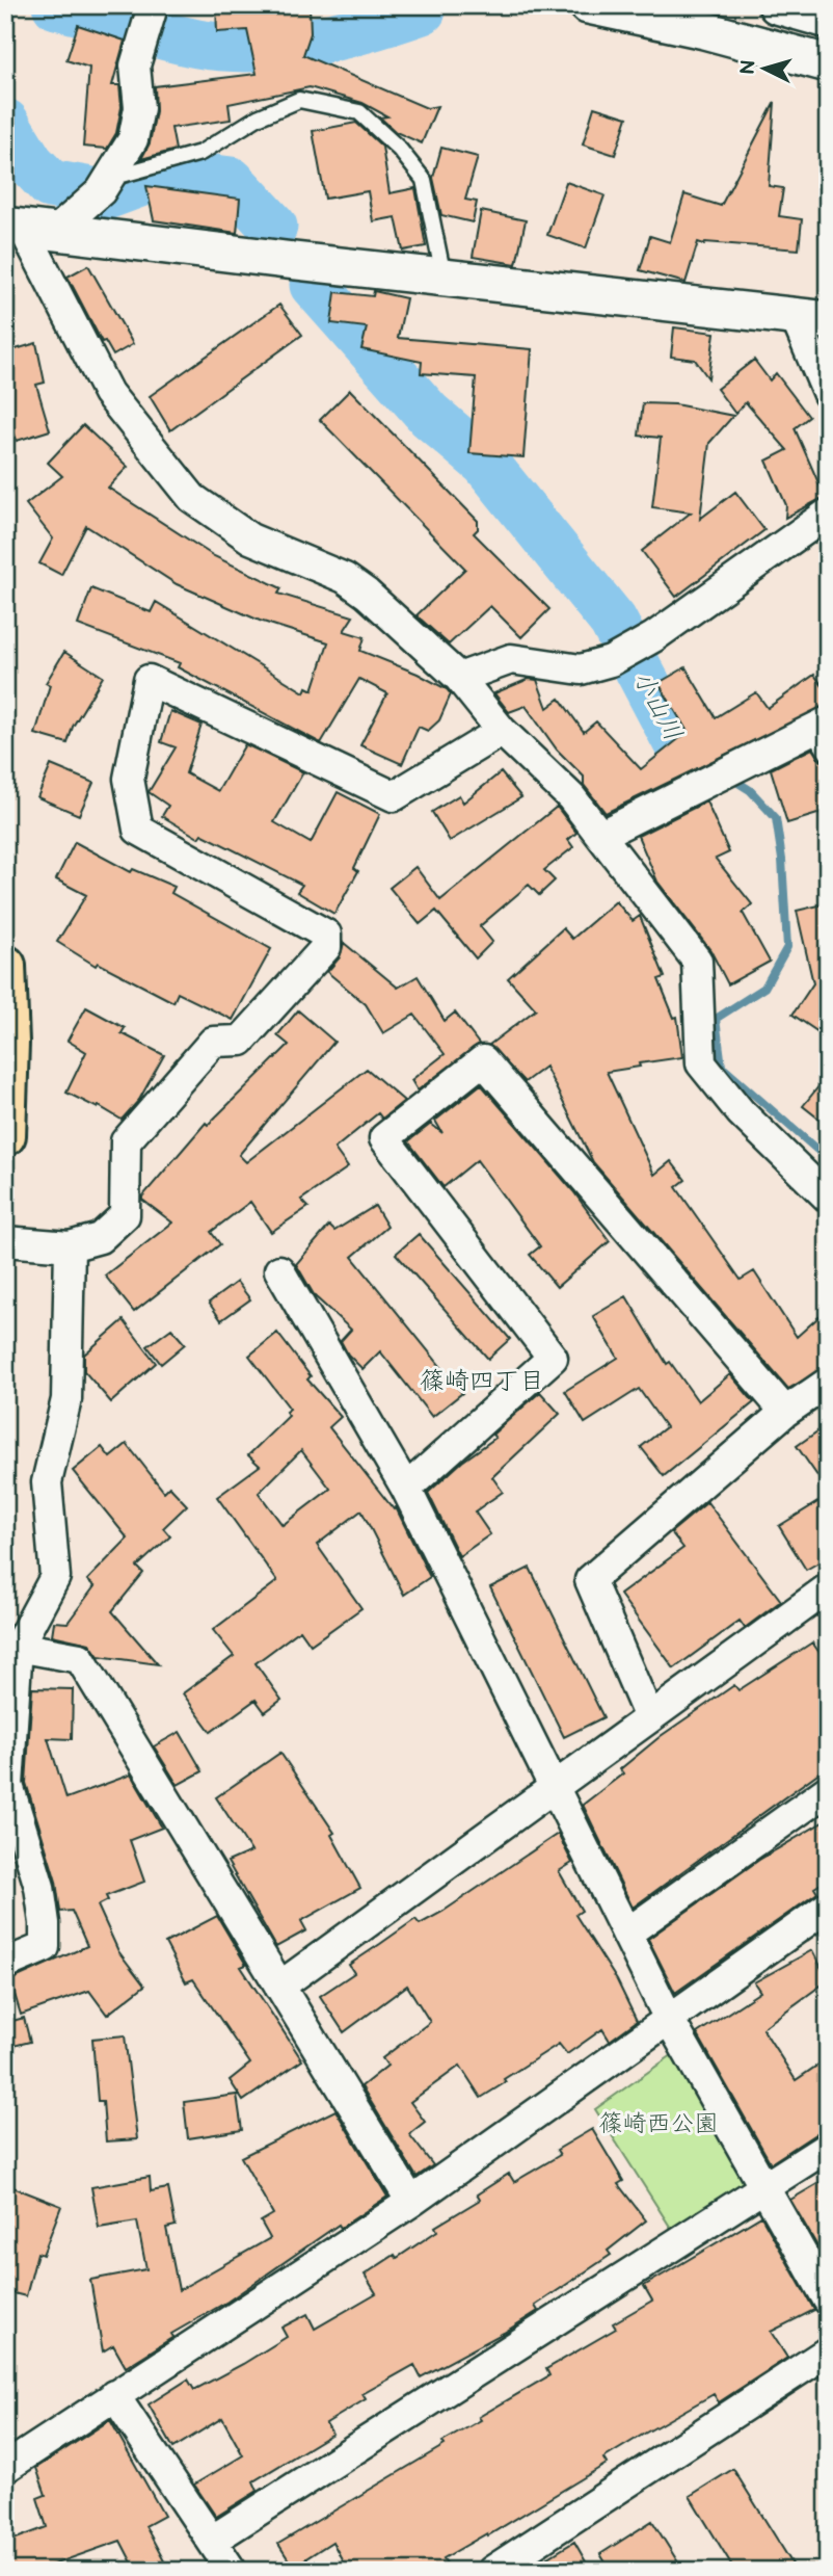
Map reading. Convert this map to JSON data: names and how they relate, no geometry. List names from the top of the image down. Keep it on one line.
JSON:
{"districts":["篠崎四丁目"],"water":["小山川"],"parks":["篠崎西公園"],"north":"left"}
